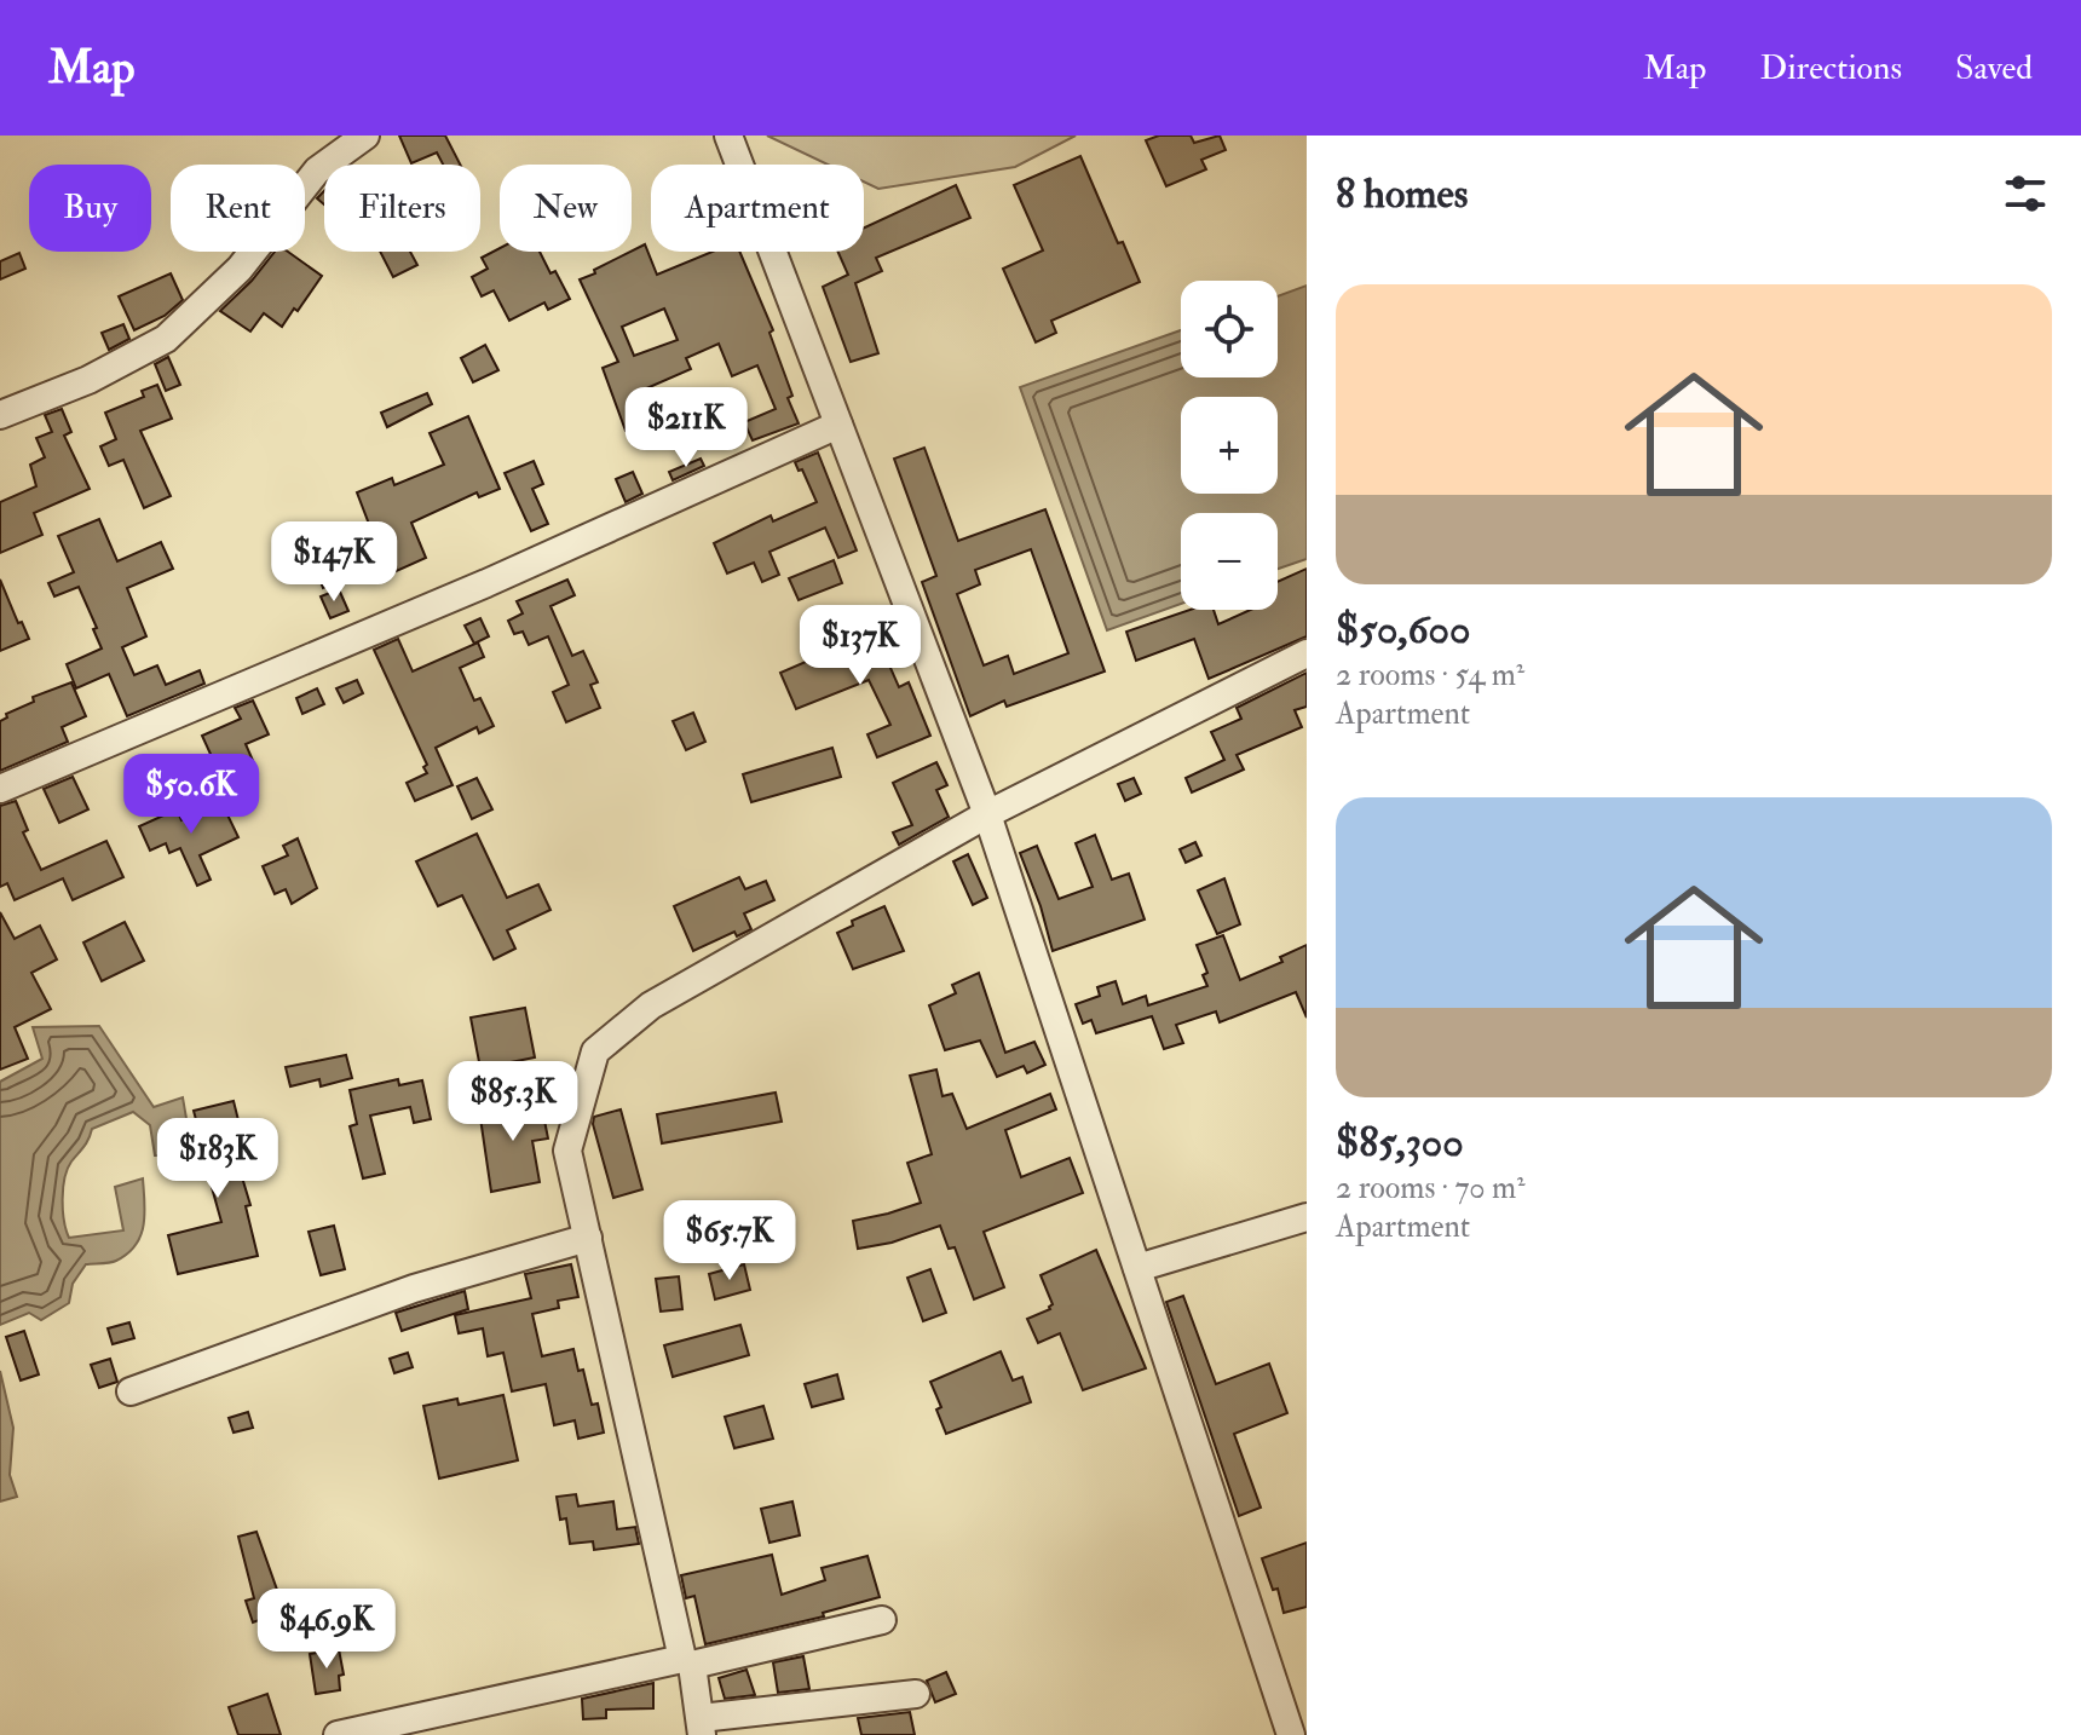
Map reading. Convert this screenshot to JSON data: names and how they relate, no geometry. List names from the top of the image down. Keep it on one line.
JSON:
{"page":{"header":"Map","nav":["Map","Directions","Saved"],"heading":"8 homes","chip":["Buy","Rent","Filters","New","Apartment"],"list":[{"name":"$50,600","note":"2 rooms · 54 m² · Apartment"},{"name":"$85,300","note":"2 rooms · 70 m² · Apartment"}],"map_buttons":["+","−"],"price":["$211K","$147K","$137K","$50.6K","$85.3K","$183K","$65.7K","$46.9K"]}}
